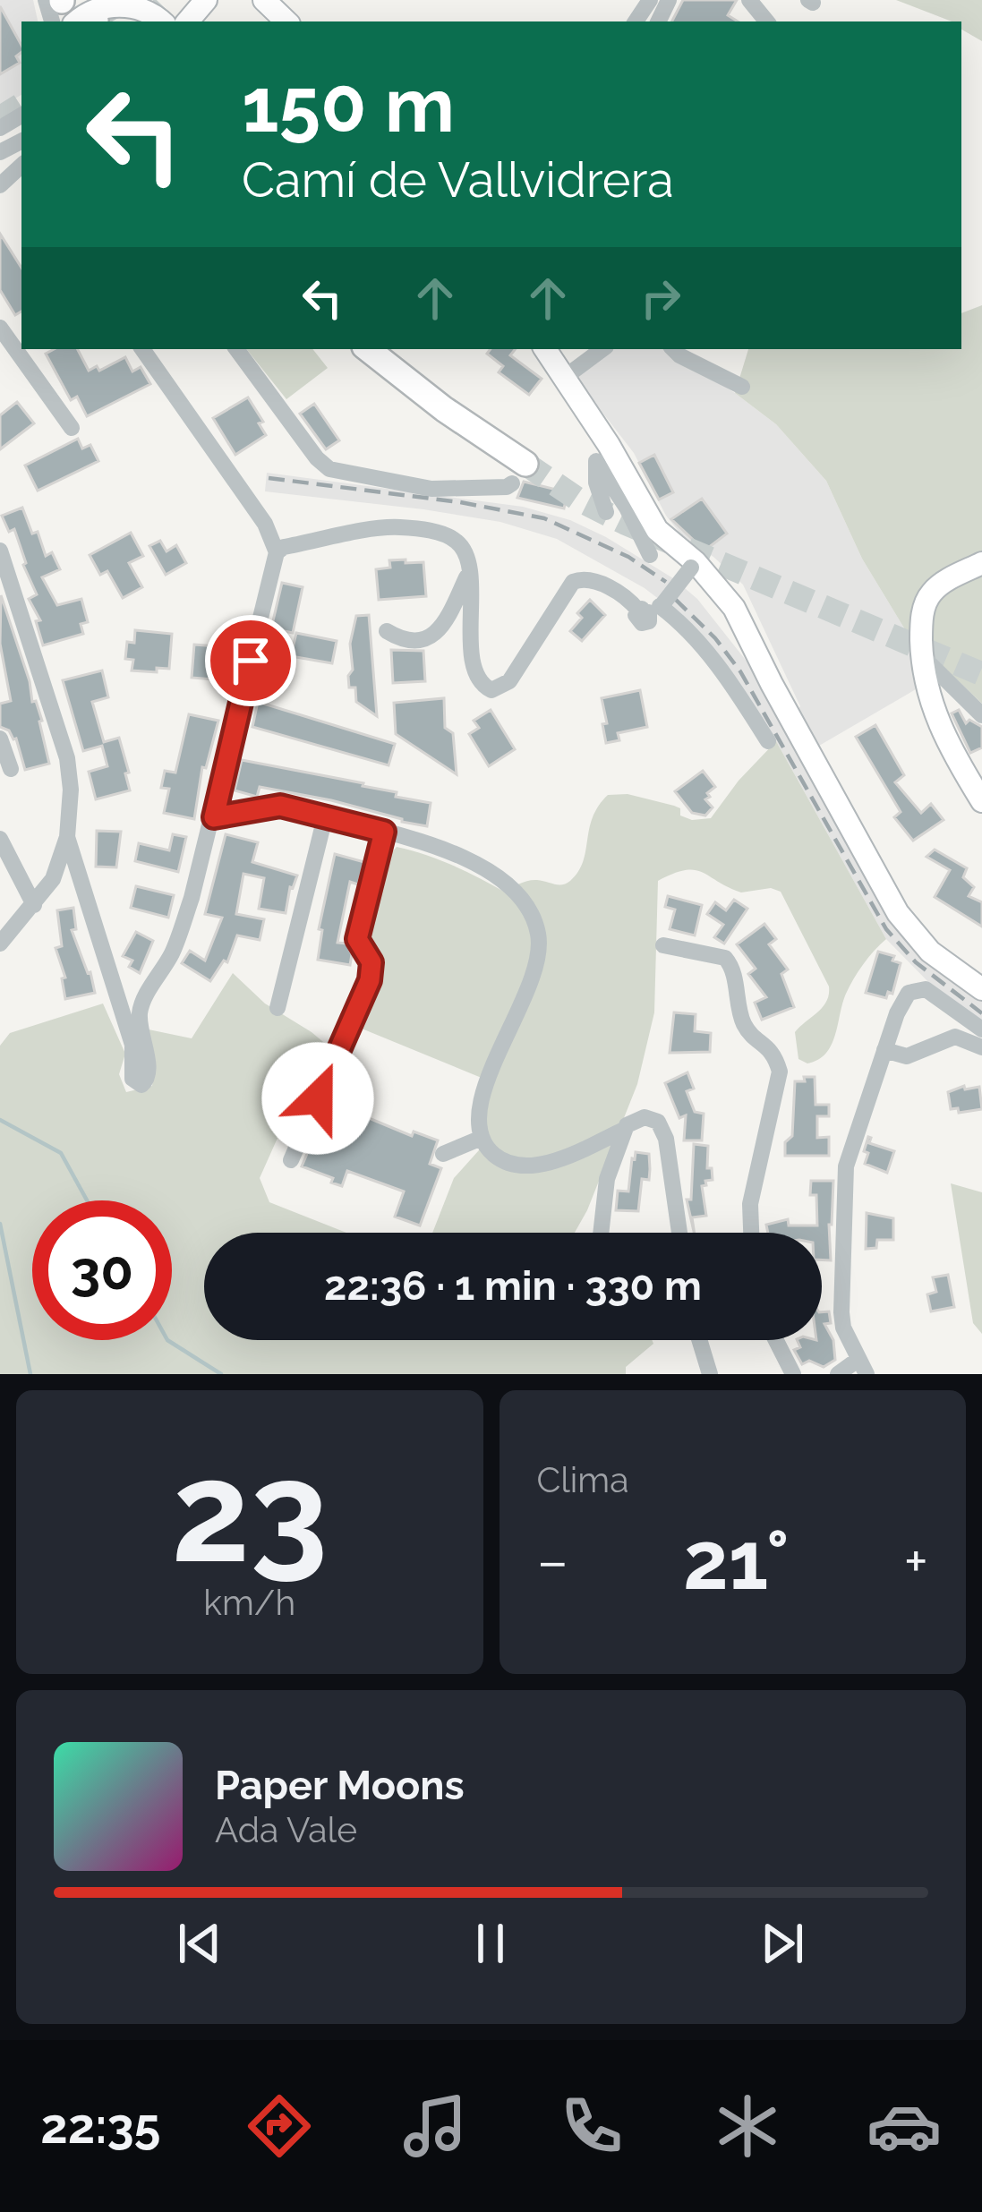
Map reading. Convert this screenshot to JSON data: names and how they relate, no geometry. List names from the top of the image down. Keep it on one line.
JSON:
{"page":{"turn":["150 m","Camí de Vallvidrera"],"limit":"30","trip":"22:36 · 1 min · 330 m","tile":[["23","km/h"],"Clima"],"heat":["−","21°","+"],"song":["Paper Moons","Ada Vale"],"tabs":"22:35"}}
